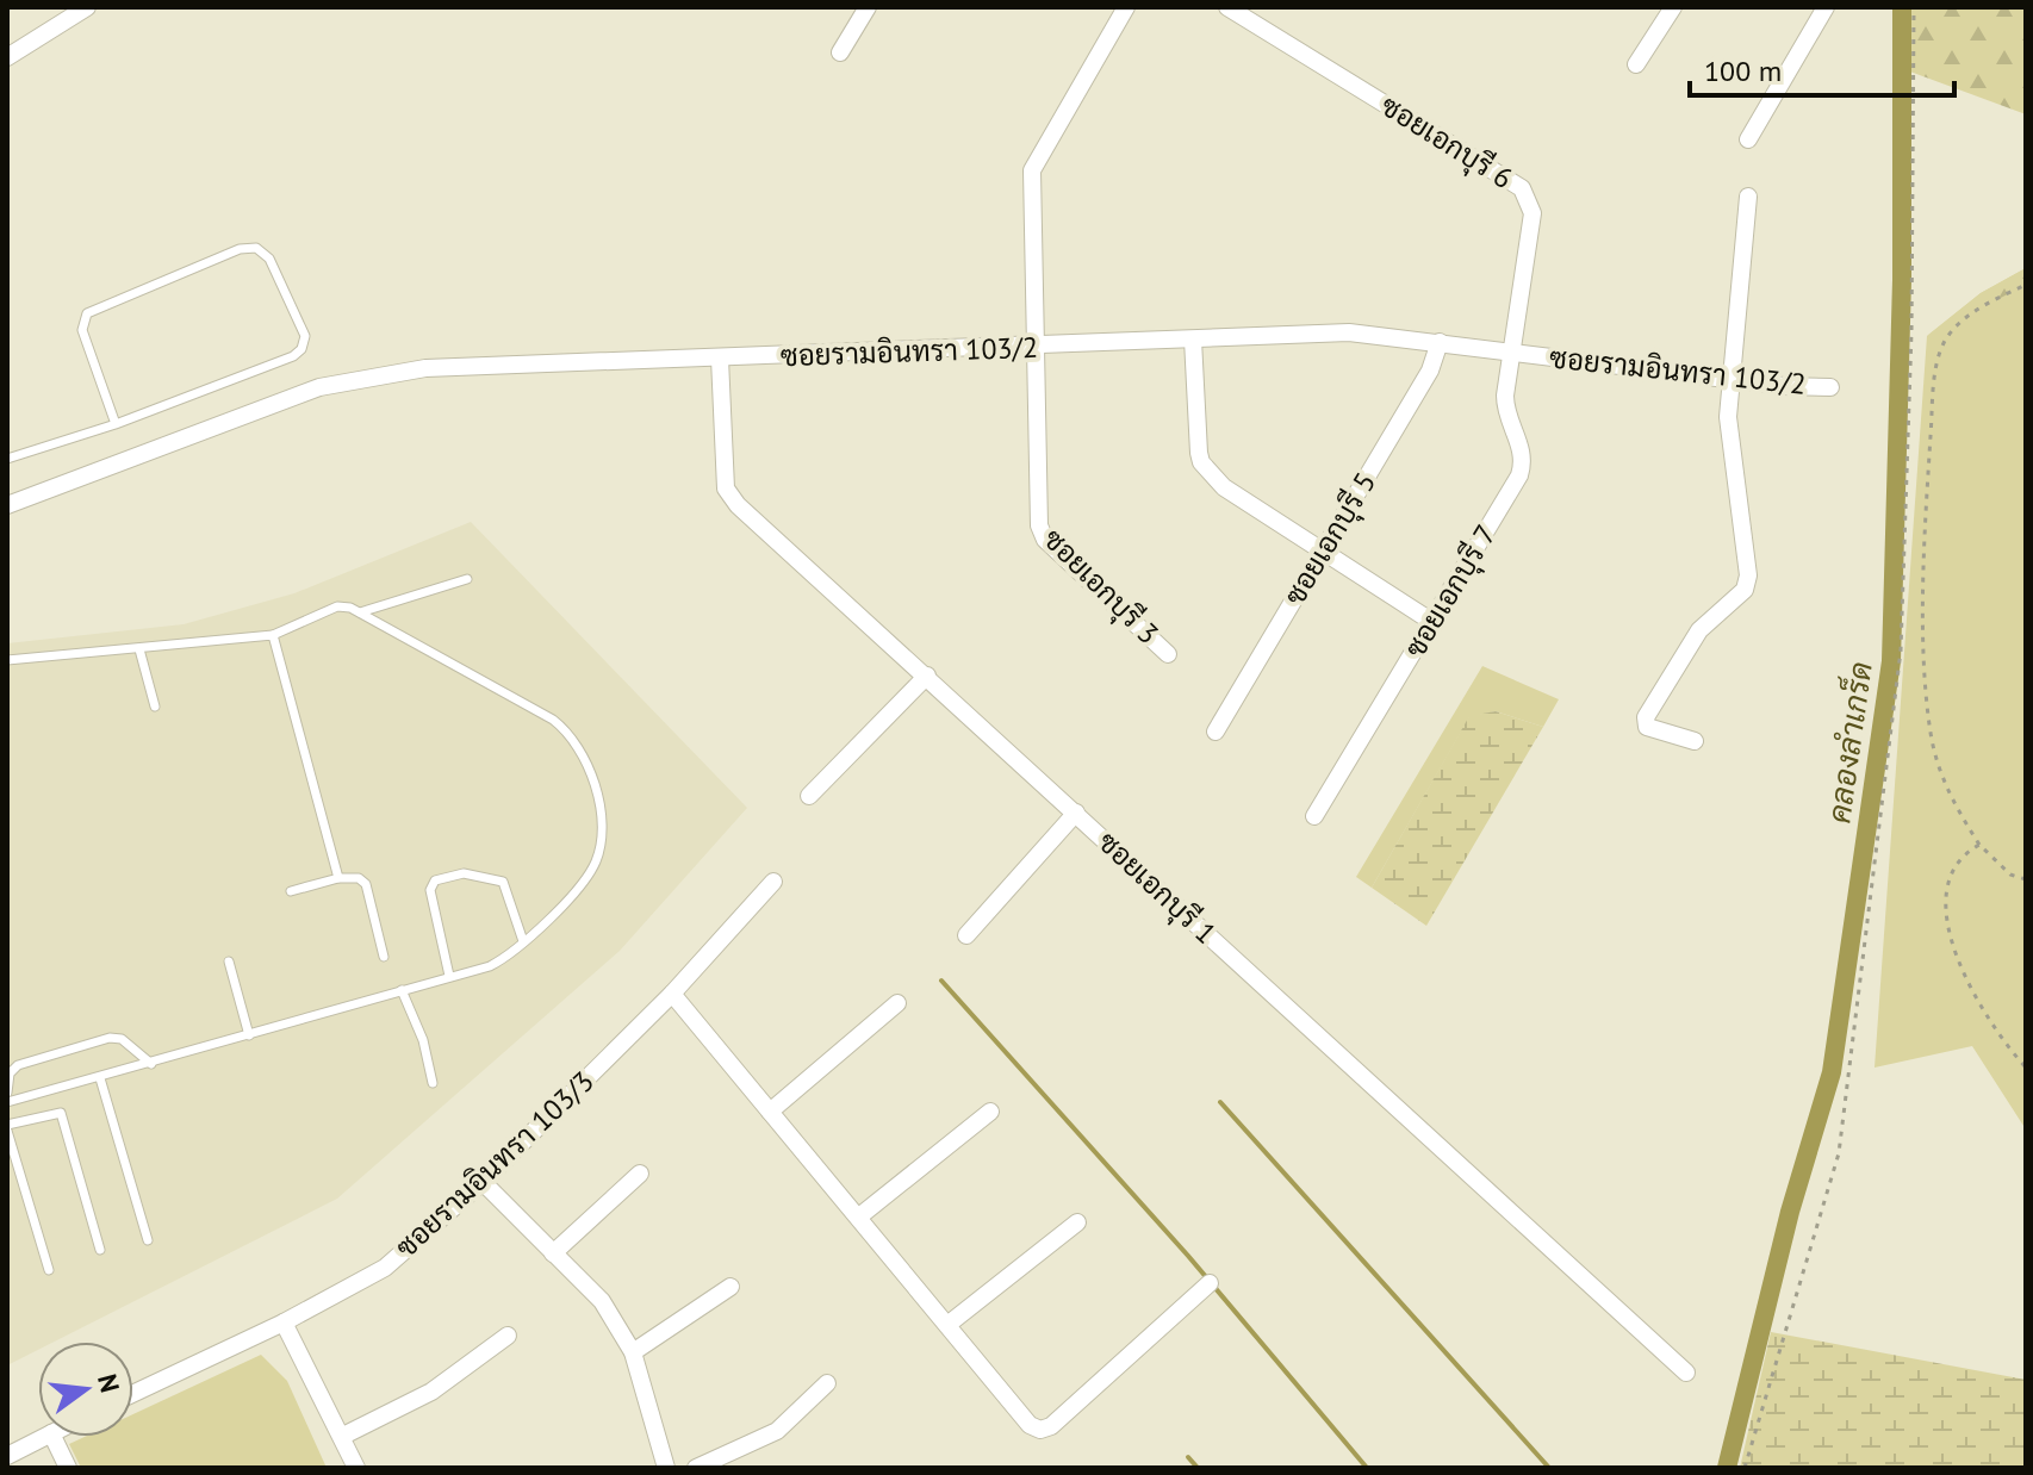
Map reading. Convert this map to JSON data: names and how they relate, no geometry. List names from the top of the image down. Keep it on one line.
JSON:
{"streets":{"street":["ซอยเอกบุรี 6","ซอยรามอินทรา 103/2","ซอยเอกบุรี 5","ซอยเอกบุรี 3","ซอยเอกบุรี 7","ซอยเอกบุรี 1","ซอยรามอินทรา 103/3"]},"crossings":[["ซอยเอกบุรี 6","ซอยรามอินทรา 103/2"],["ซอยเอกบุรี 6","ซอยเอกบุรี 7"],["ซอยรามอินทรา 103/2","ซอยเอกบุรี 5"],["ซอยรามอินทรา 103/2","ซอยเอกบุรี 3"],["ซอยรามอินทรา 103/2","ซอยเอกบุรี 7"],["ซอยรามอินทรา 103/2","ซอยเอกบุรี 1"]],"water":["คลองลำเกร็ด"],"scale_bar":"100 m","north":"right"}
